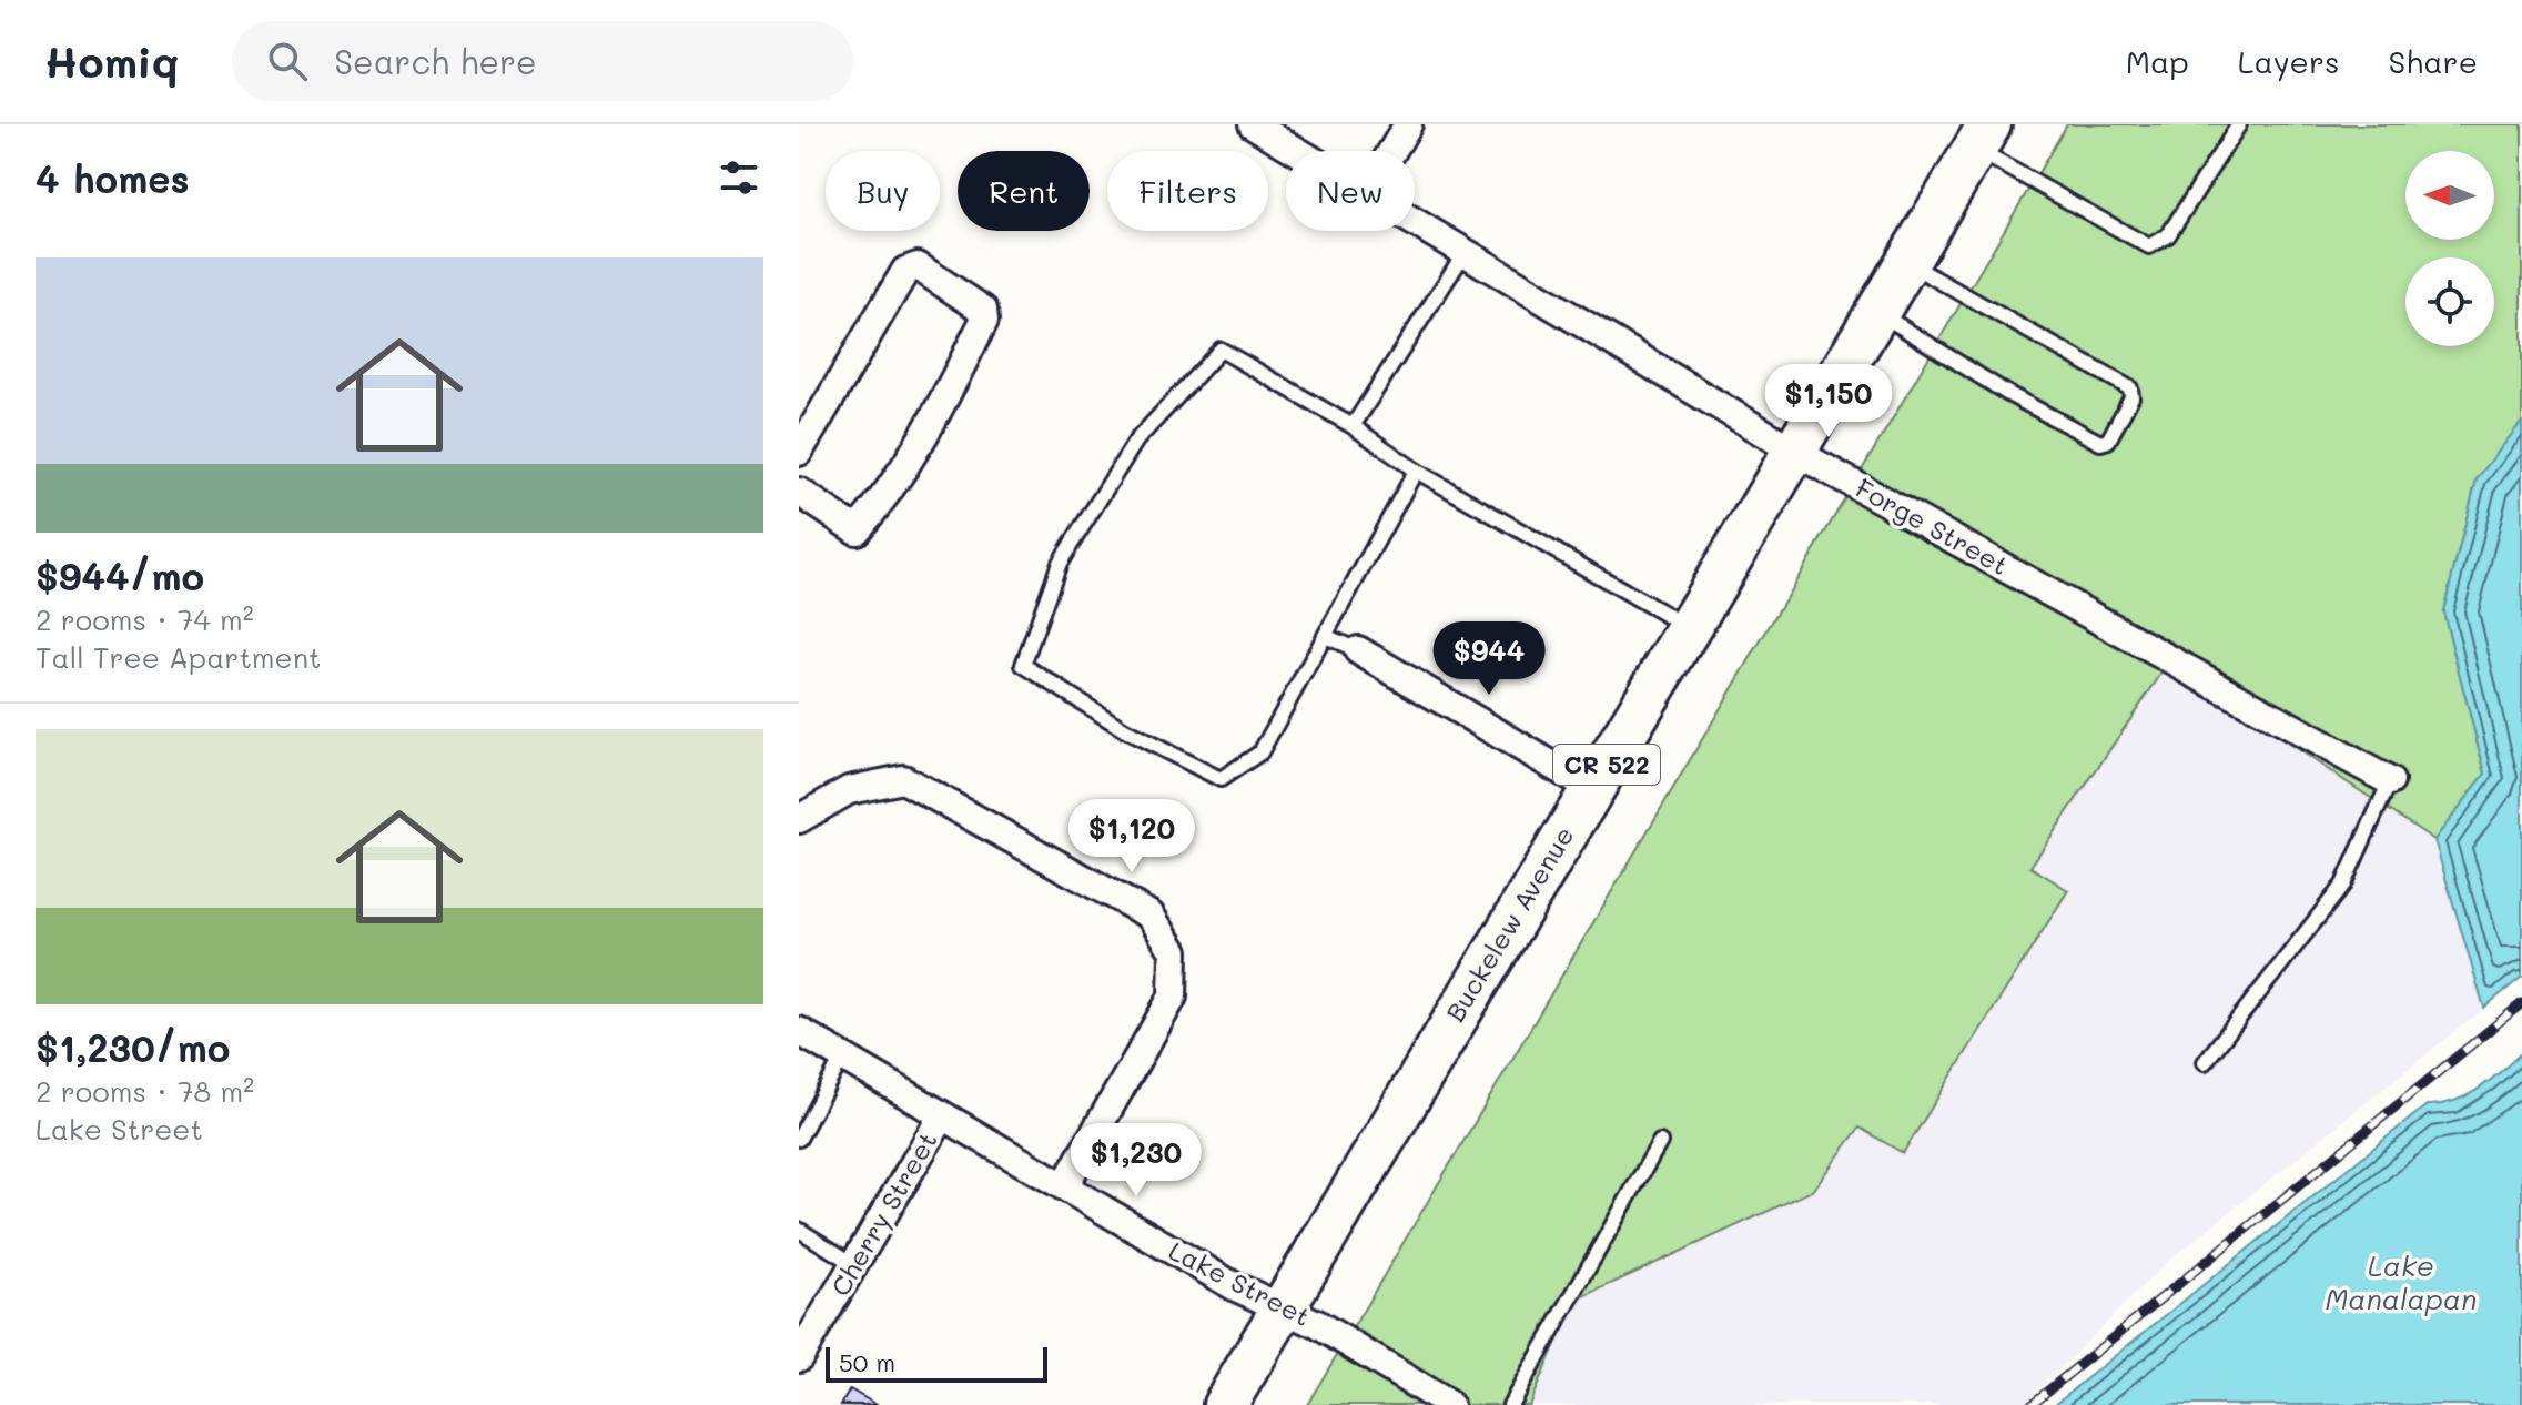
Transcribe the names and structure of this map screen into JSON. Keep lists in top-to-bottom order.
{
  "streets": {
    "main road": ["CR 522", "Buckelew Avenue"],
    "street": ["Forge Street", "Cherry Street", "Lake Street"]
  },
  "crossings": [
    ["Forge Street", "Buckelew Avenue"],
    ["Buckelew Avenue", "Lake Street"],
    ["Cherry Street", "Lake Street"]
  ],
  "water": ["Lake Manalapan"],
  "scale_bar": "50 m",
  "north": "left",
  "page": {
    "header": "Homiq",
    "search": "Search here",
    "nav": ["Map", "Layers", "Share"],
    "heading": "4 homes",
    "chip": [
      "Buy",
      "Rent",
      "Filters",
      "New"
    ],
    "list": [
      {
        "name": "$944/mo",
        "note": "2 rooms · 74 m² · Tall Tree Apartment"
      },
      {
        "name": "$1,230/mo",
        "note": "2 rooms · 78 m² · Lake Street"
      }
    ],
    "price": [
      "$1,150",
      "$944",
      "$1,120",
      "$1,230"
    ],
    "scale": "50 m"
  }
}
